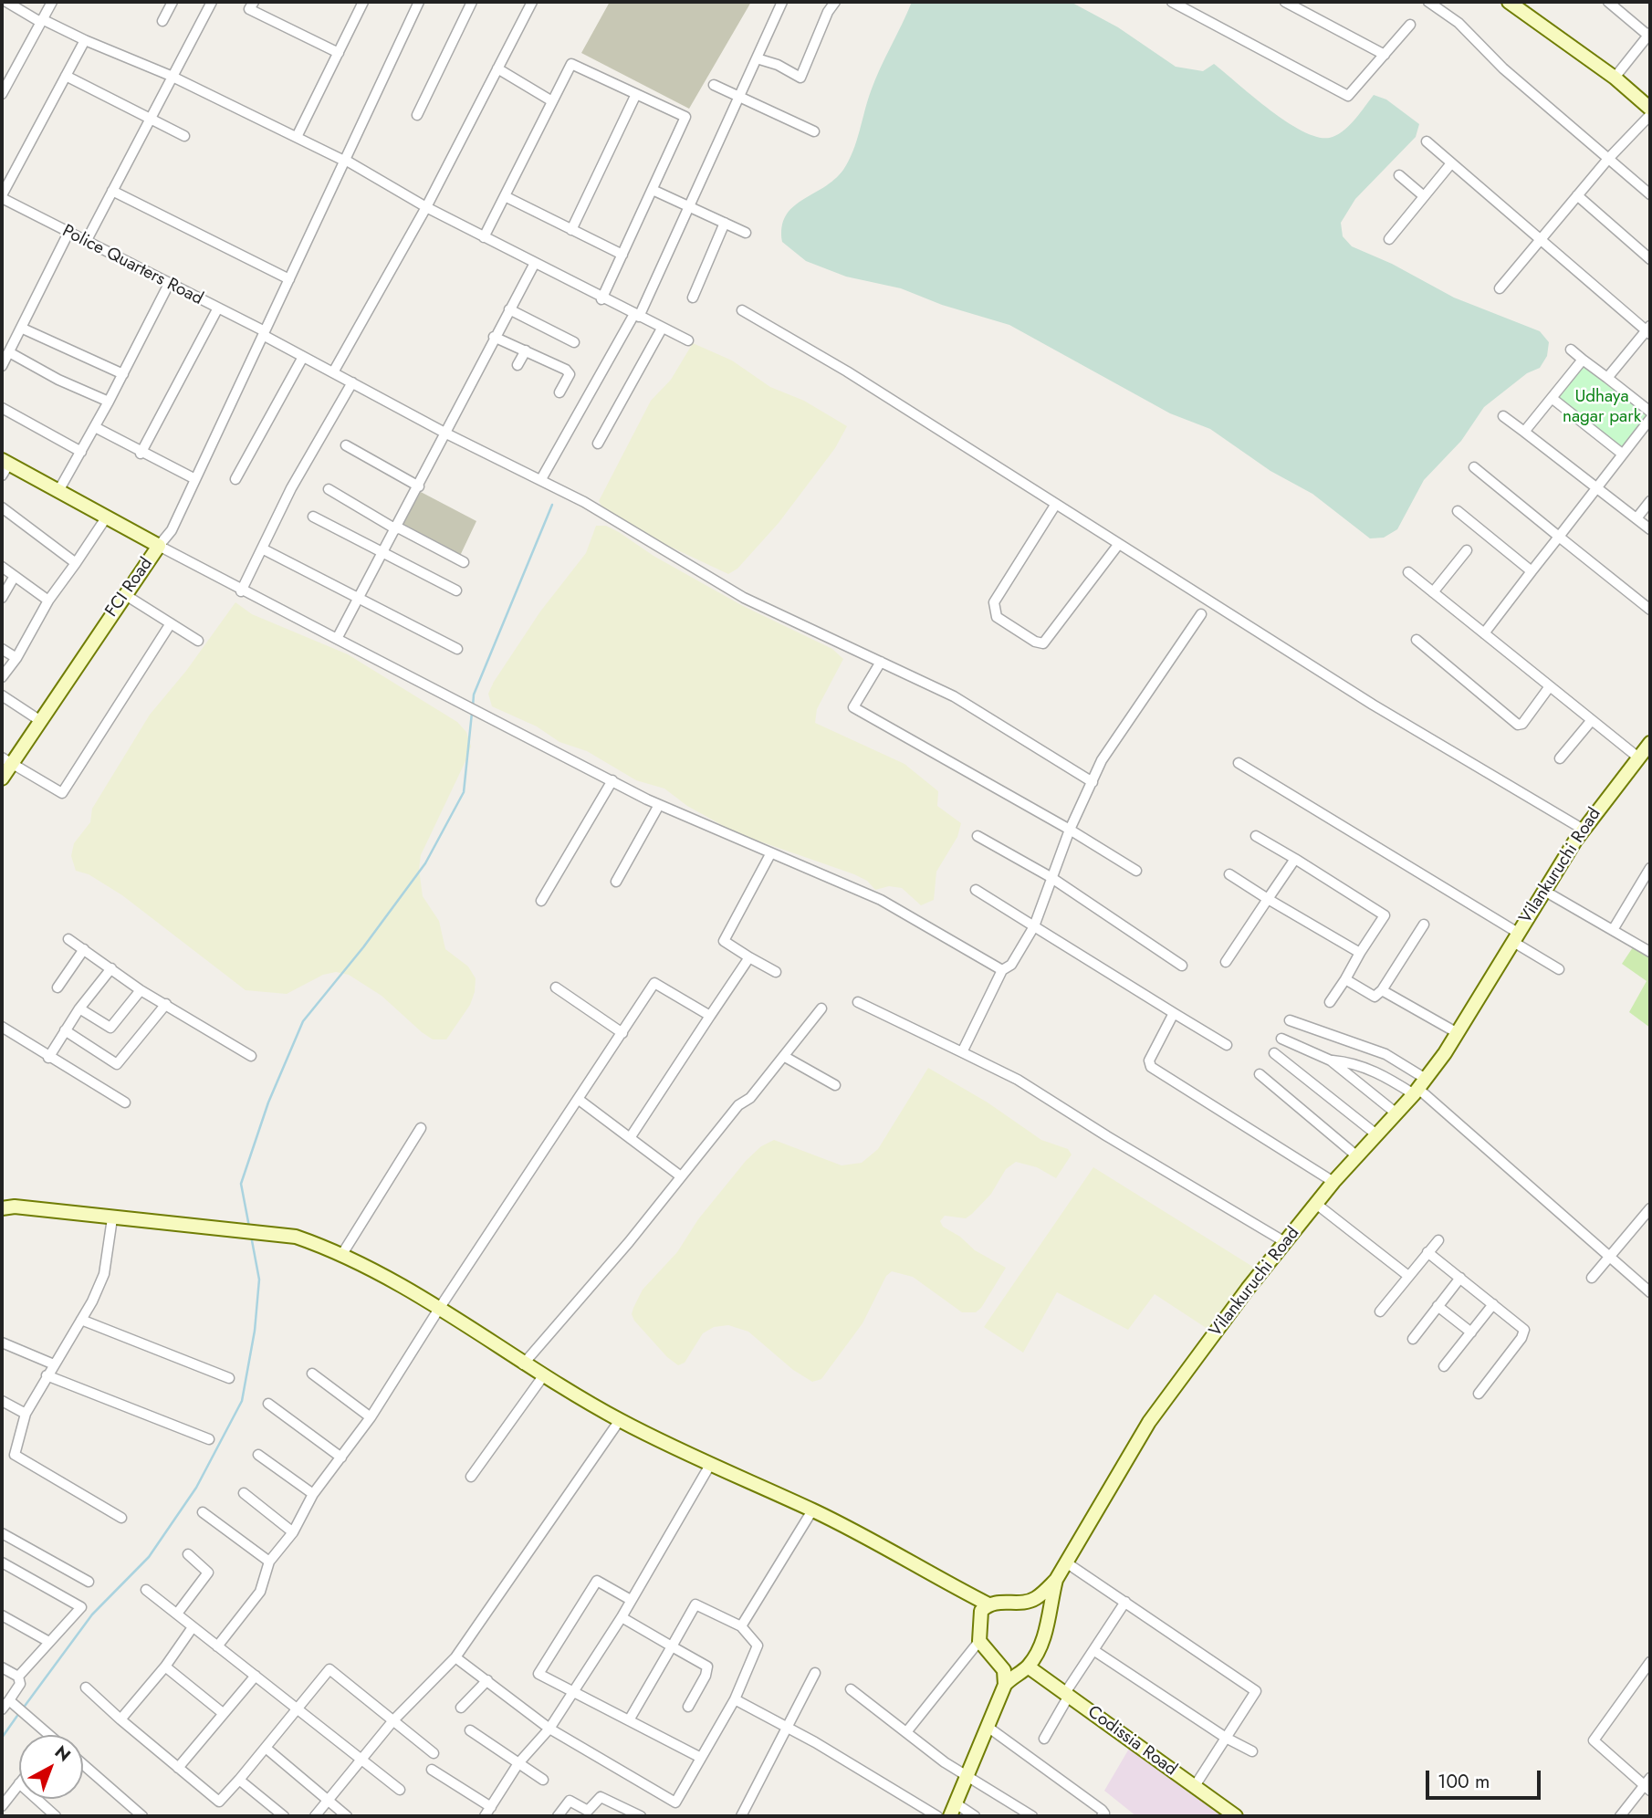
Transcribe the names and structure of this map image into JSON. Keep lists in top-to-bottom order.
{
  "streets": {
    "street": [
      "Police Quarters Road",
      "FCI Road",
      "Vilankuruchi Road",
      "Codissia Road"
    ]
  },
  "parks": ["Udhaya nagar park"],
  "scale_bar": "100 m",
  "north": "top right"
}
